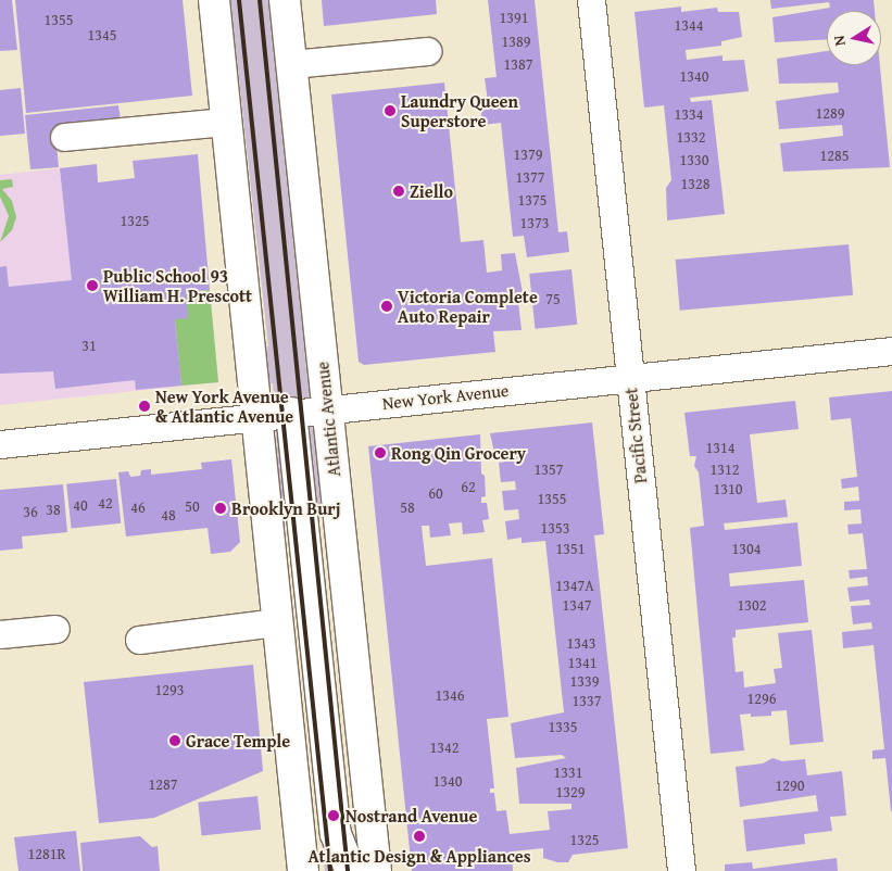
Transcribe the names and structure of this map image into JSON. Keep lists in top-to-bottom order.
{
  "streets": {
    "main road": ["Atlantic Avenue"],
    "street": ["New York Avenue", "Pacific Street"]
  },
  "crossings": [
    ["New York Avenue", "Atlantic Avenue"],
    ["New York Avenue", "Pacific Street"]
  ],
  "places": [
    "Laundry Queen Superstore",
    "Ziello",
    "Public School 93 William H. Prescott",
    "Victoria Complete Auto Repair",
    "New York Avenue & Atlantic Avenue",
    "Rong Qin Grocery",
    "Brooklyn Burj",
    "Grace Temple",
    "Nostrand Avenue",
    "Atlantic Design & Appliances"
  ],
  "house_numbers": [
    "1391",
    "1355",
    "1344",
    "1345",
    "1389",
    "1387",
    "1340",
    "1289",
    "1334",
    "1332",
    "1379",
    "1285",
    "1330",
    "1377",
    "1328",
    "1375",
    "1325",
    "1373",
    "75",
    "31",
    "1314",
    "1357",
    "1312",
    "62",
    "1310",
    "60",
    "1355",
    "42",
    "40",
    "50",
    "46",
    "58",
    "38",
    "36",
    "48",
    "1353",
    "1351",
    "1304",
    "1347A",
    "1347",
    "1302",
    "1343",
    "1341",
    "1339",
    "1293",
    "1346",
    "1296",
    "1337",
    "1335",
    "1342",
    "1331",
    "1340",
    "1287",
    "1290",
    "1329",
    "1325",
    "1281R"
  ],
  "north": "left"
}
